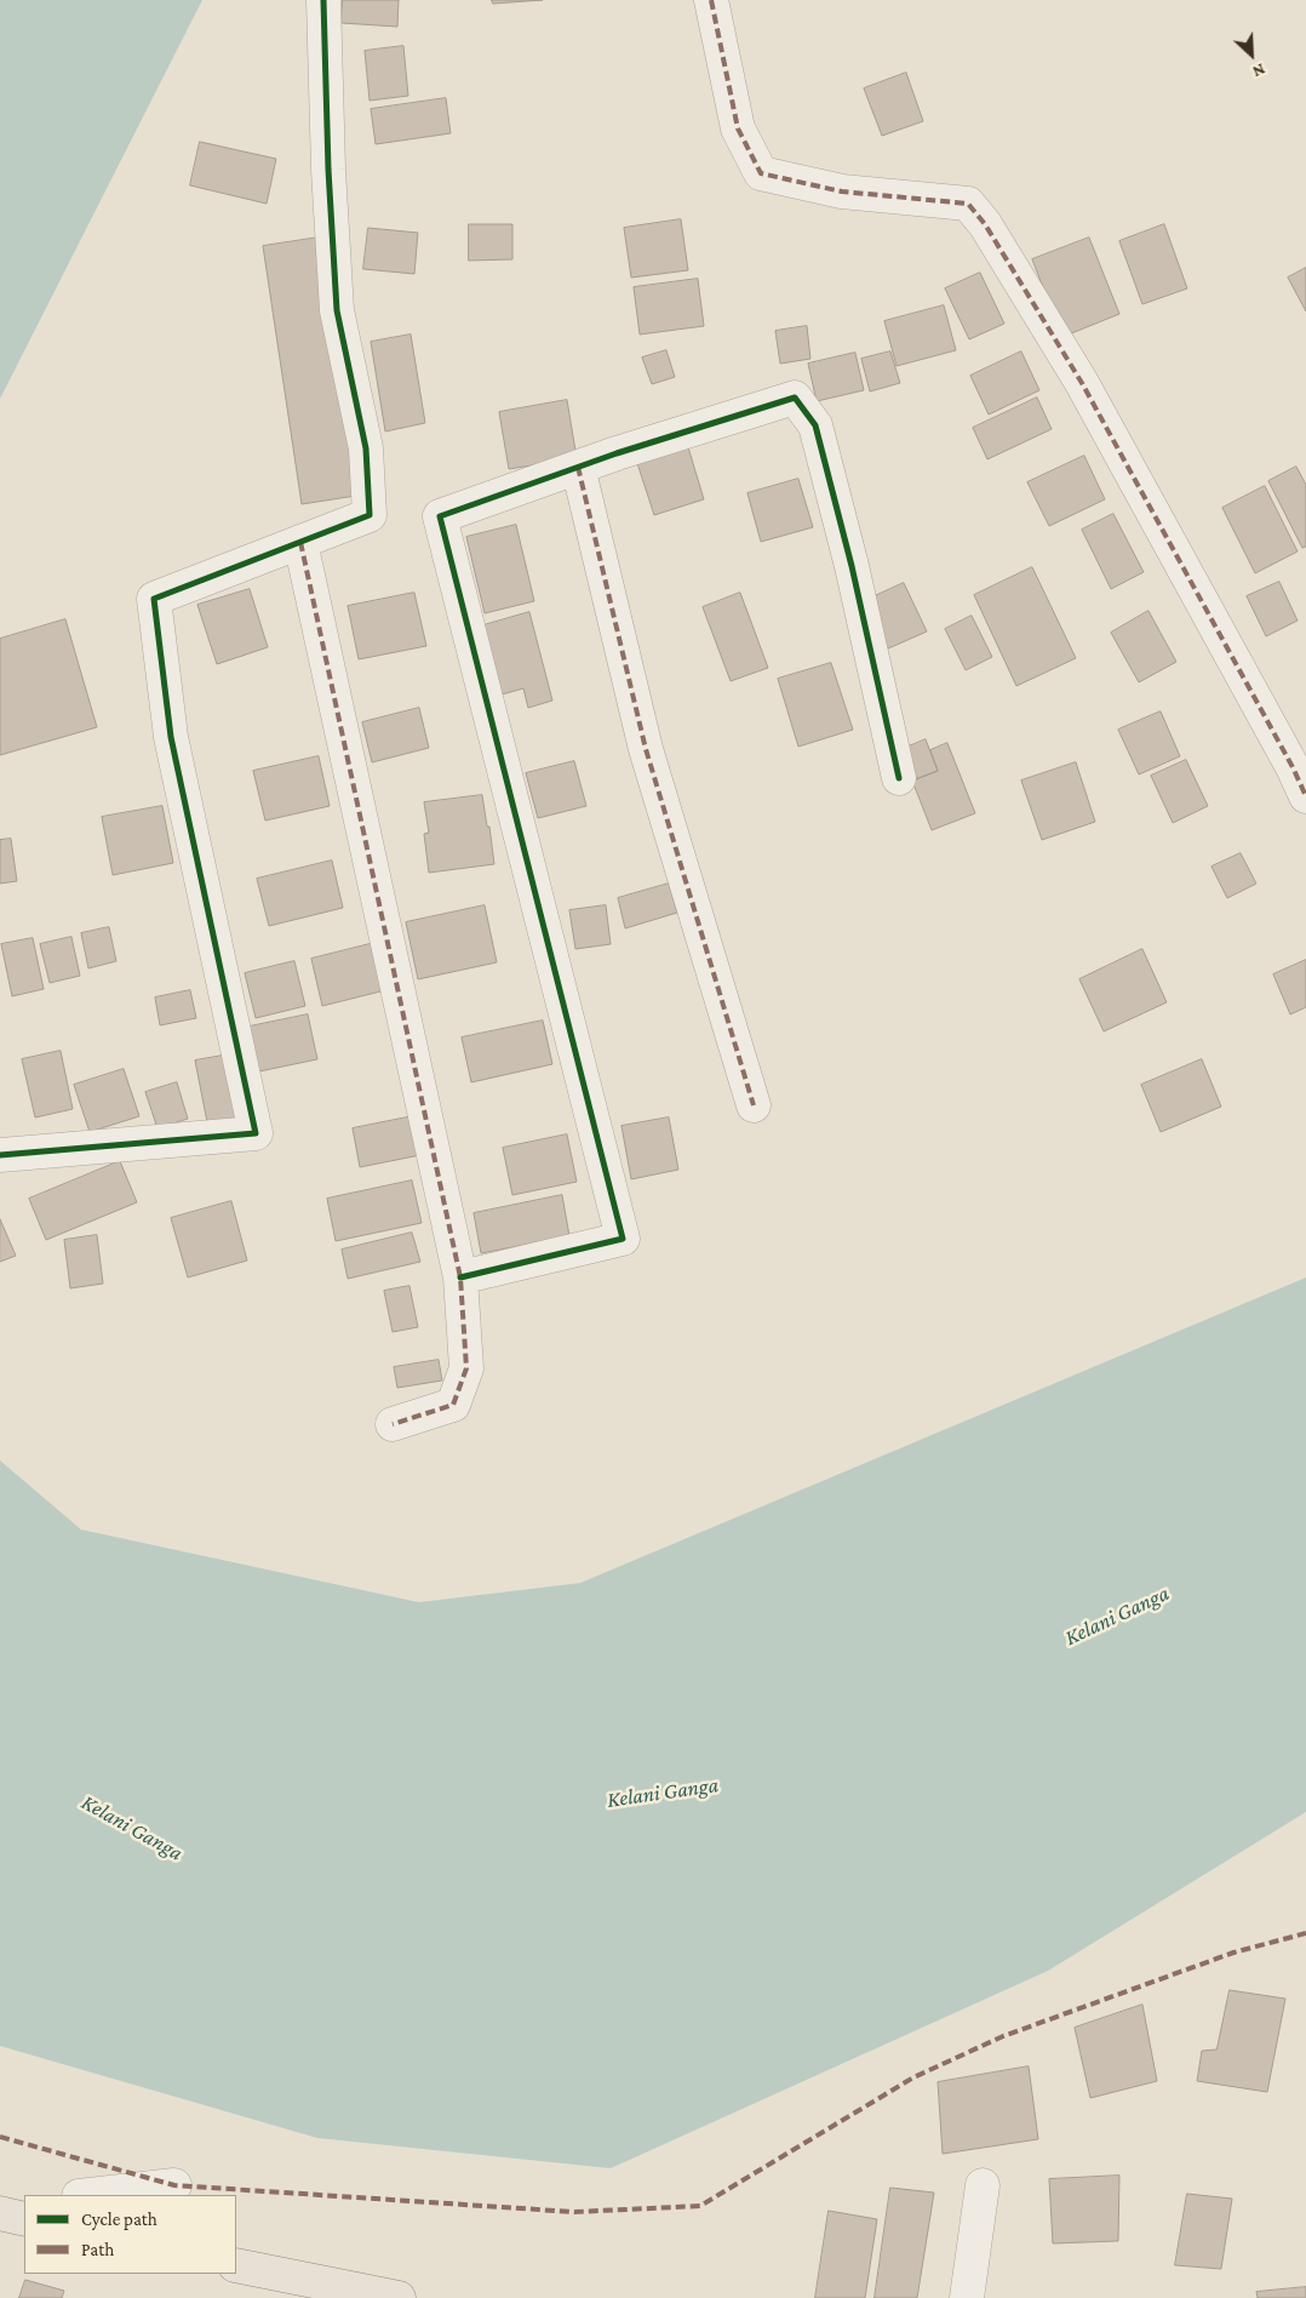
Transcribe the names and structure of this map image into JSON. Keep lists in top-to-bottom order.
{
  "water": ["Kelani Ganga"],
  "legend": ["Cycle path", "Path"],
  "north": "bottom right"
}
